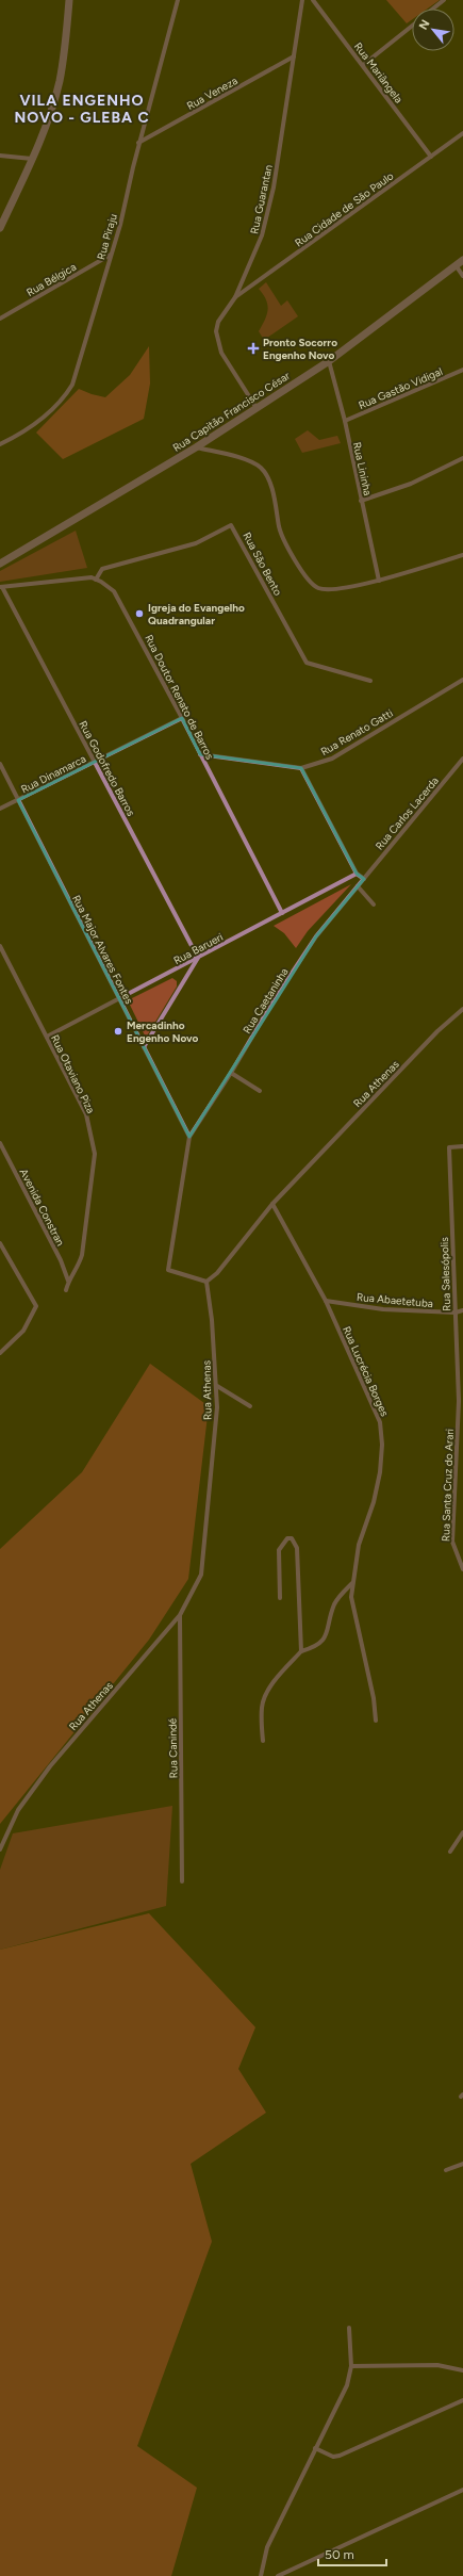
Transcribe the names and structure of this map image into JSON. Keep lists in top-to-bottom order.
{
  "streets": {
    "street": [
      "Rua Mariângela",
      "Rua Veneza",
      "Rua Guarantan",
      "Rua Cidade de São Paulo",
      "Rua Piraju",
      "Rua Bélgica",
      "Rua Gastão Vidigal",
      "Rua Capitão Francisco César",
      "Rua Lininha",
      "Rua São Bento",
      "Rua Doutor Renato de Barros",
      "Rua Renato Gatti",
      "Rua Godofredo Barros",
      "Rua Dinamarca",
      "Rua Carlos Lacerda",
      "Rua Barueri",
      "Rua Major Alvares Fontes",
      "Rua Caetaninha",
      "Rua Otaviano Piza",
      "Rua Athenas",
      "Avenida Constran",
      "Rua Salesópolis",
      "Rua Abaetetuba",
      "Rua Lucrécia Borges",
      "Rua Santa Cruz do Arari",
      "Rua Canindé"
    ]
  },
  "crossings": [
    ["Rua Mariângela", "Rua Cidade de São Paulo"],
    ["Rua Veneza", "Rua Guarantan"],
    ["Rua Veneza", "Rua Piraju"],
    ["Rua Guarantan", "Rua Cidade de São Paulo"],
    ["Rua Guarantan", "Rua Capitão Francisco César"],
    ["Rua Piraju", "Rua Bélgica"],
    ["Rua Gastão Vidigal", "Rua Lininha"],
    ["Rua Capitão Francisco César", "Rua Lininha"],
    ["Rua São Bento", "Rua Doutor Renato de Barros"],
    ["Rua Doutor Renato de Barros", "Rua Renato Gatti"],
    ["Rua Doutor Renato de Barros", "Rua Dinamarca"],
    ["Rua Doutor Renato de Barros", "Rua Barueri"],
    ["Rua Godofredo Barros", "Rua Dinamarca"],
    ["Rua Godofredo Barros", "Rua Barueri"],
    ["Rua Dinamarca", "Rua Major Alvares Fontes"],
    ["Rua Carlos Lacerda", "Rua Caetaninha"],
    ["Rua Barueri", "Rua Major Alvares Fontes"],
    ["Rua Barueri", "Rua Otaviano Piza"],
    ["Rua Major Alvares Fontes", "Rua Caetaninha"],
    ["Rua Otaviano Piza", "Avenida Constran"],
    ["Rua Athenas", "Rua Lucrécia Borges"],
    ["Rua Athenas", "Rua Canindé"],
    ["Rua Salesópolis", "Rua Abaetetuba"],
    ["Rua Salesópolis", "Rua Santa Cruz do Arari"],
    ["Rua Abaetetuba", "Rua Lucrécia Borges"]
  ],
  "districts": ["VILA ENGENHO NOVO - GLEBA C"],
  "places": {
    "health": ["Pronto Socorro Engenho Novo"],
    "other": ["Igreja do Evangelho Quadrangular", "Mercadinho Engenho Novo"]
  },
  "scale_bar": "50 m",
  "north": "top left"
}
